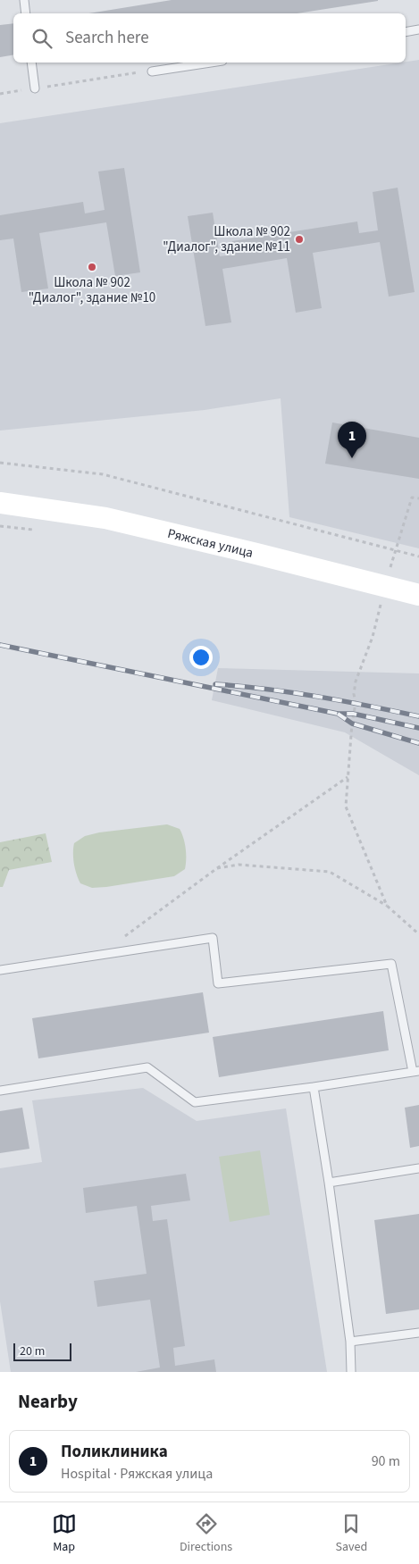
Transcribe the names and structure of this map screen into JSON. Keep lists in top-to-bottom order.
{
  "streets": {
    "street": ["Ряжская улица"]
  },
  "places": ["Школа № 902 \"Диалог\", здание №11", "Школа № 902 \"Диалог\", здание №10"],
  "scale_bar": "20 m",
  "page": {
    "search": "Search here",
    "pins": "1",
    "scale": "20 m",
    "heading": "Nearby",
    "list": [
      {
        "mark": "1",
        "name": "Поликлиника",
        "note": "Hospital · Ряжская улица",
        "value": "90 m"
      }
    ],
    "nav": ["Map", "Directions", "Saved"]
  }
}
